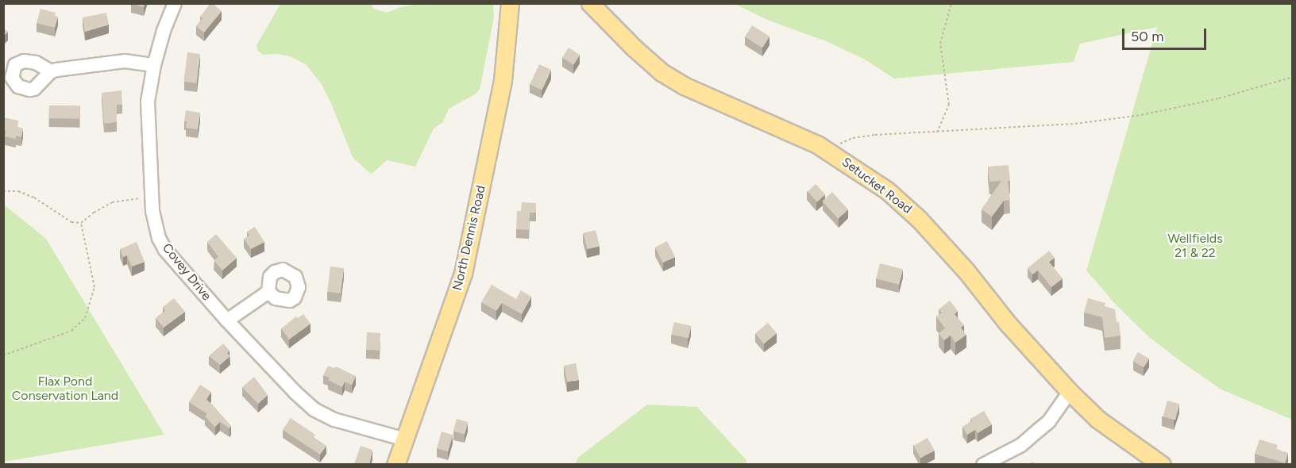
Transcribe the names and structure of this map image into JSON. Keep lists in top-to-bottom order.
{
  "streets": {
    "main road": ["Setucket Road", "North Dennis Road"],
    "street": ["Covey Drive"]
  },
  "crossings": [
    ["North Dennis Road", "Covey Drive"]
  ],
  "parks": ["Wellfields 21 & 22", "Flax Pond Conservation Land"],
  "scale_bar": "50 m"
}
